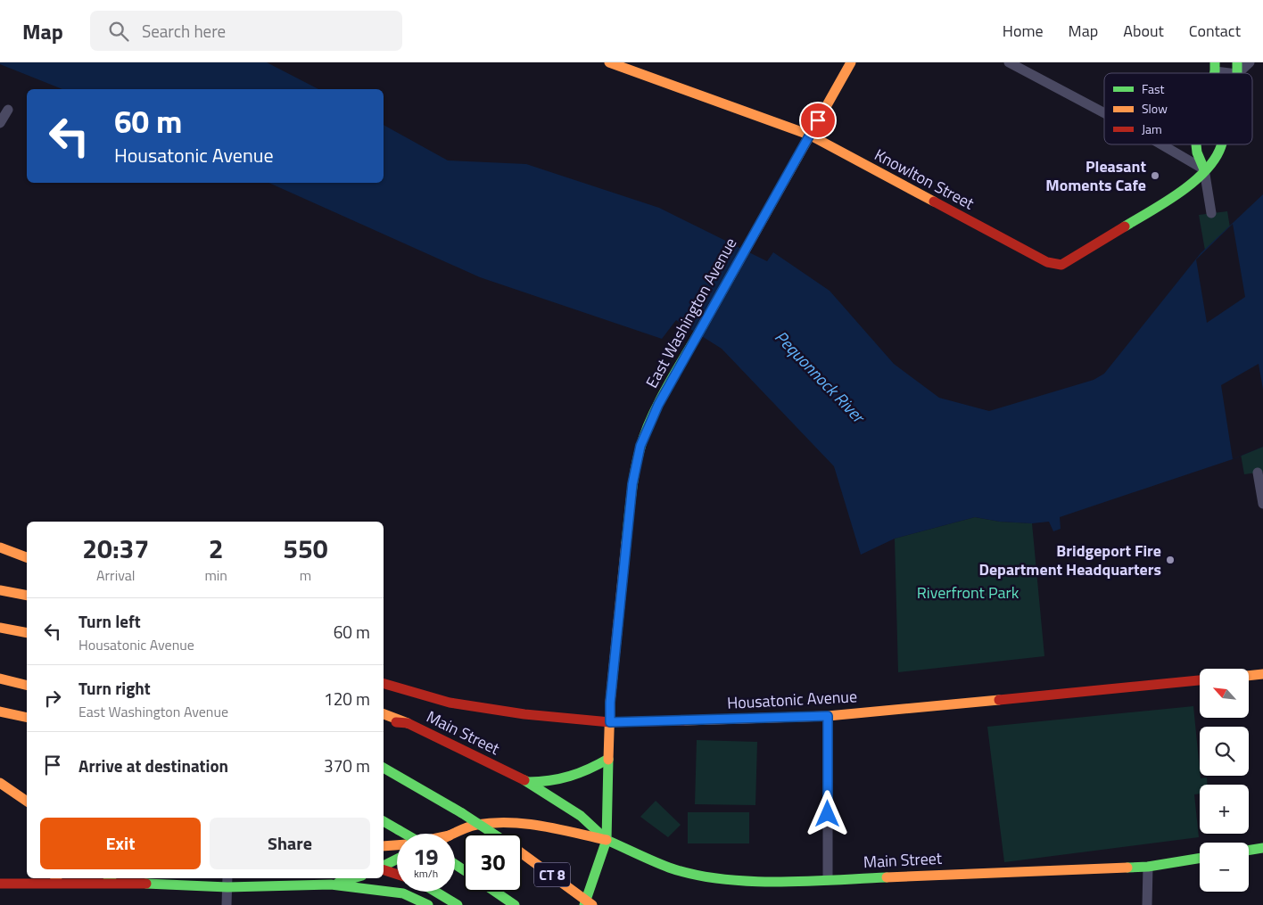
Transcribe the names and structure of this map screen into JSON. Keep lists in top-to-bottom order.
{
  "streets": {
    "main road": [
      "Knowlton Street",
      "East Washington Avenue",
      "Housatonic Avenue",
      "Main Street",
      "CT 8"
    ]
  },
  "crossings": [
    ["Knowlton Street", "East Washington Avenue"],
    ["East Washington Avenue", "Housatonic Avenue"],
    ["East Washington Avenue", "Main Street"]
  ],
  "water": ["Pequonnock River"],
  "parks": ["Riverfront Park"],
  "places": ["Pleasant Moments Cafe", "Bridgeport Fire Department Headquarters"],
  "legend": ["Fast", "Slow", "Jam"],
  "north": "top left",
  "page": {
    "header": "Map",
    "search": "Search here",
    "nav": [
      "Home",
      "Map",
      "About",
      "Contact"
    ],
    "turn": ["60 m", "Housatonic Avenue"],
    "eta": [
      "20:37",
      "Arrival",
      "2",
      "min",
      "550",
      "m"
    ],
    "list": [
      {
        "name": "Turn left",
        "note": "Housatonic Avenue",
        "value": "60 m"
      },
      {
        "name": "Turn right",
        "note": "East Washington Avenue",
        "value": "120 m"
      },
      {
        "name": "Arrive at destination",
        "value": "370 m"
      }
    ],
    "map_buttons": ["+", "−"],
    "buttons": ["Exit", "Share"],
    "speed": "19 km/h",
    "limit": "30"
  }
}
